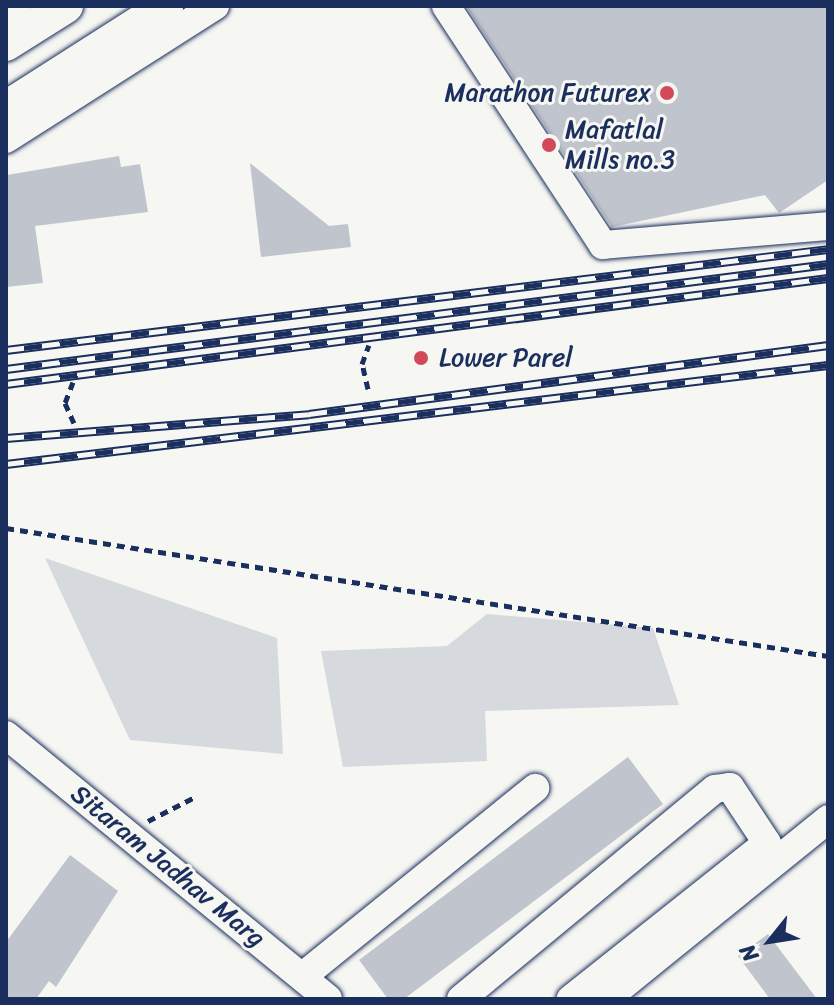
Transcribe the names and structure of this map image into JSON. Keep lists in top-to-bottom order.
{
  "streets": {
    "street": ["Sitaram Jadhav Marg"]
  },
  "places": ["Marathon Futurex", "Mafatlal Mills no.3", "Lower Parel"],
  "north": "bottom left"
}
